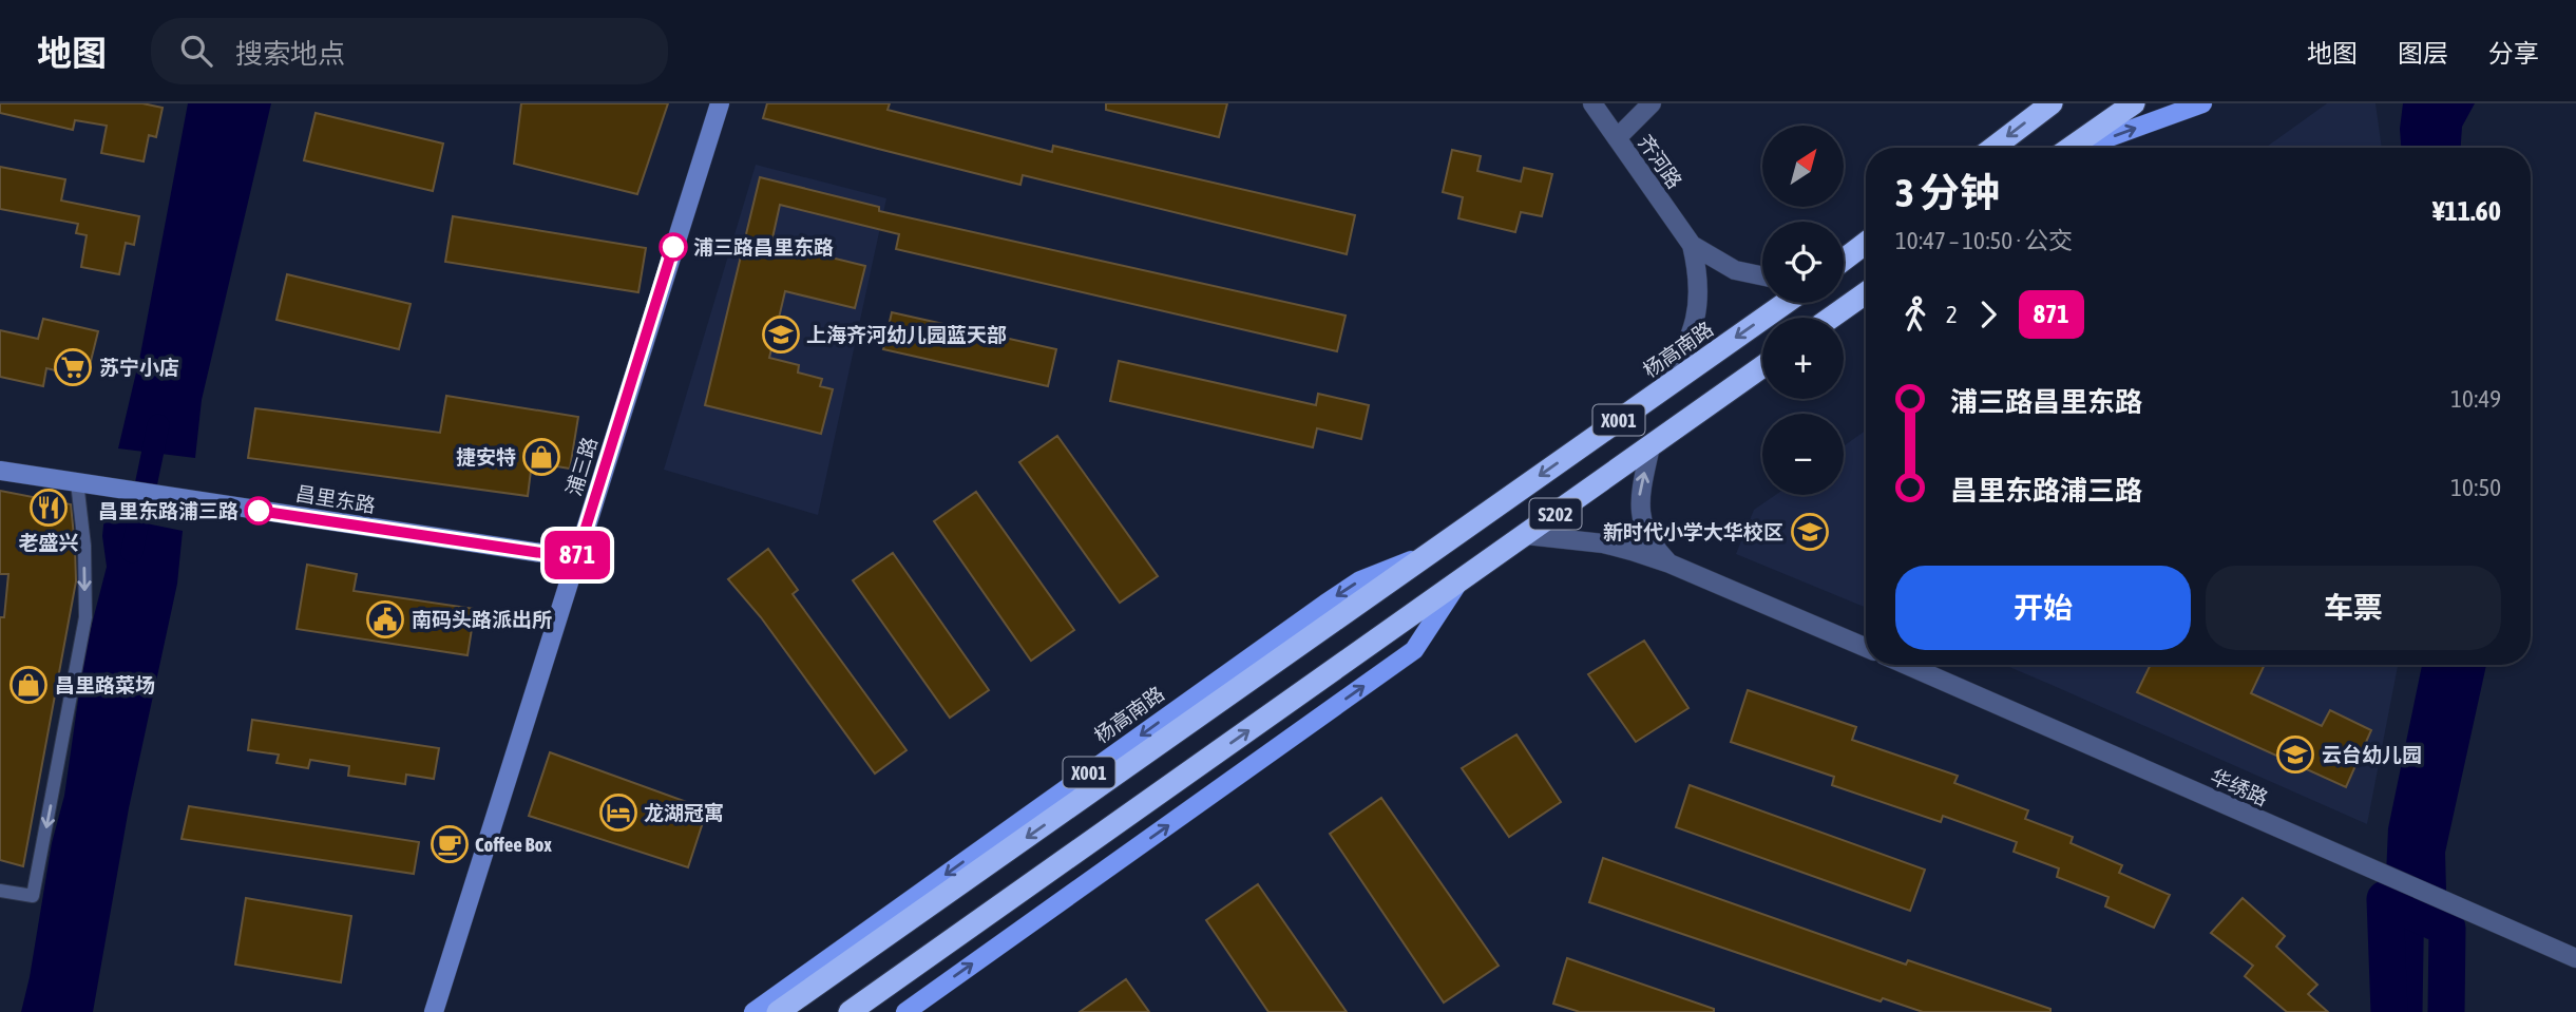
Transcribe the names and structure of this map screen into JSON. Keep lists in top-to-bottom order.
{
  "streets": {
    "highway": ["杨高南路", "X001", "S202"],
    "street": [
      "齐河路",
      "浦三路",
      "昌里东路",
      "华绣路"
    ]
  },
  "crossings": [
    ["齐河路", "杨高南路"],
    ["X001", "S202"],
    ["浦三路", "昌里东路"]
  ],
  "places": {
    "other": ["浦三路昌里东路", "昌里东路浦三路"],
    "school or university": ["上海齐河幼儿园蓝天部", "新时代小学大华校区", "云台幼儿园"],
    "supermarket": ["苏宁小店"],
    "shop": ["捷安特", "昌里路菜场"],
    "restaurant": ["老盛兴"],
    "public building": ["南码头路派出所"],
    "hotel": ["龙湖冠寓"],
    "cafe": ["Coffee Box"]
  },
  "lines": ["bus line 871"],
  "north": "top right",
  "page": {
    "header": "地图",
    "search": "搜索地点",
    "nav": ["地图", "图层", "分享"],
    "on_map": "871",
    "map_buttons": ["+", "−"],
    "heading": ["3 分钟", "10:47 – 10:50 · 公交", "¥11.60"],
    "legs": ["2", "871"],
    "list": [
      {
        "name": "浦三路昌里东路",
        "value": "10:49"
      },
      {
        "name": "昌里东路浦三路",
        "value": "10:50"
      }
    ],
    "buttons": ["开始", "车票"]
  }
}
